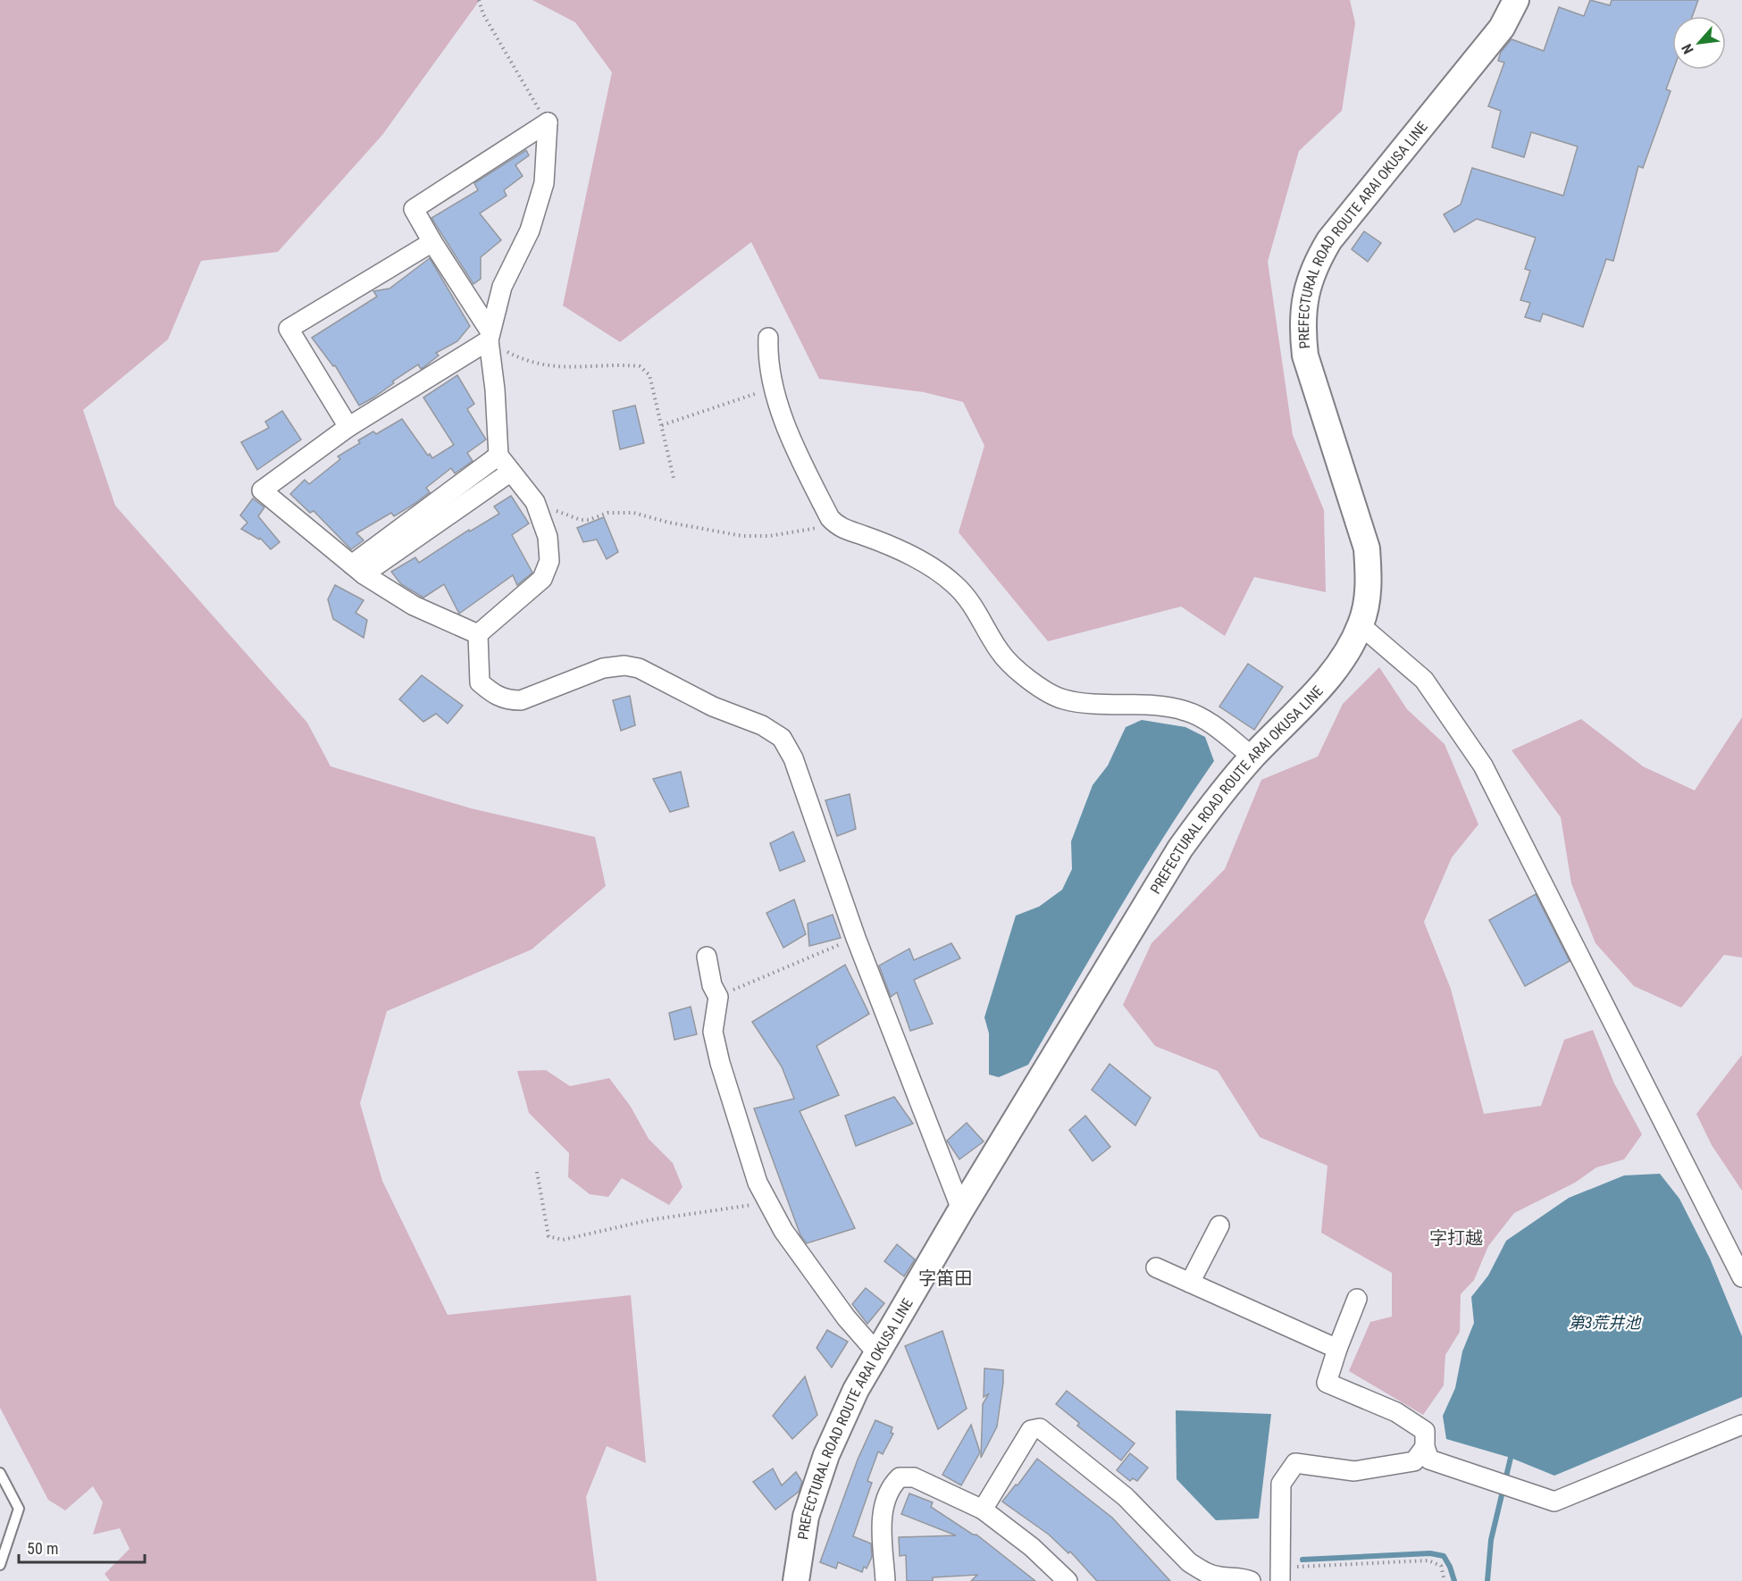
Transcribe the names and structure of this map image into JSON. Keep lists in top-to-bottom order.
{
  "streets": {
    "main road": ["PREFECTURAL ROAD ROUTE ARAI OKUSA LINE"]
  },
  "districts": ["字打越", "字笛田"],
  "water": ["第3荒井池"],
  "scale_bar": "50 m",
  "north": "bottom left"
}
